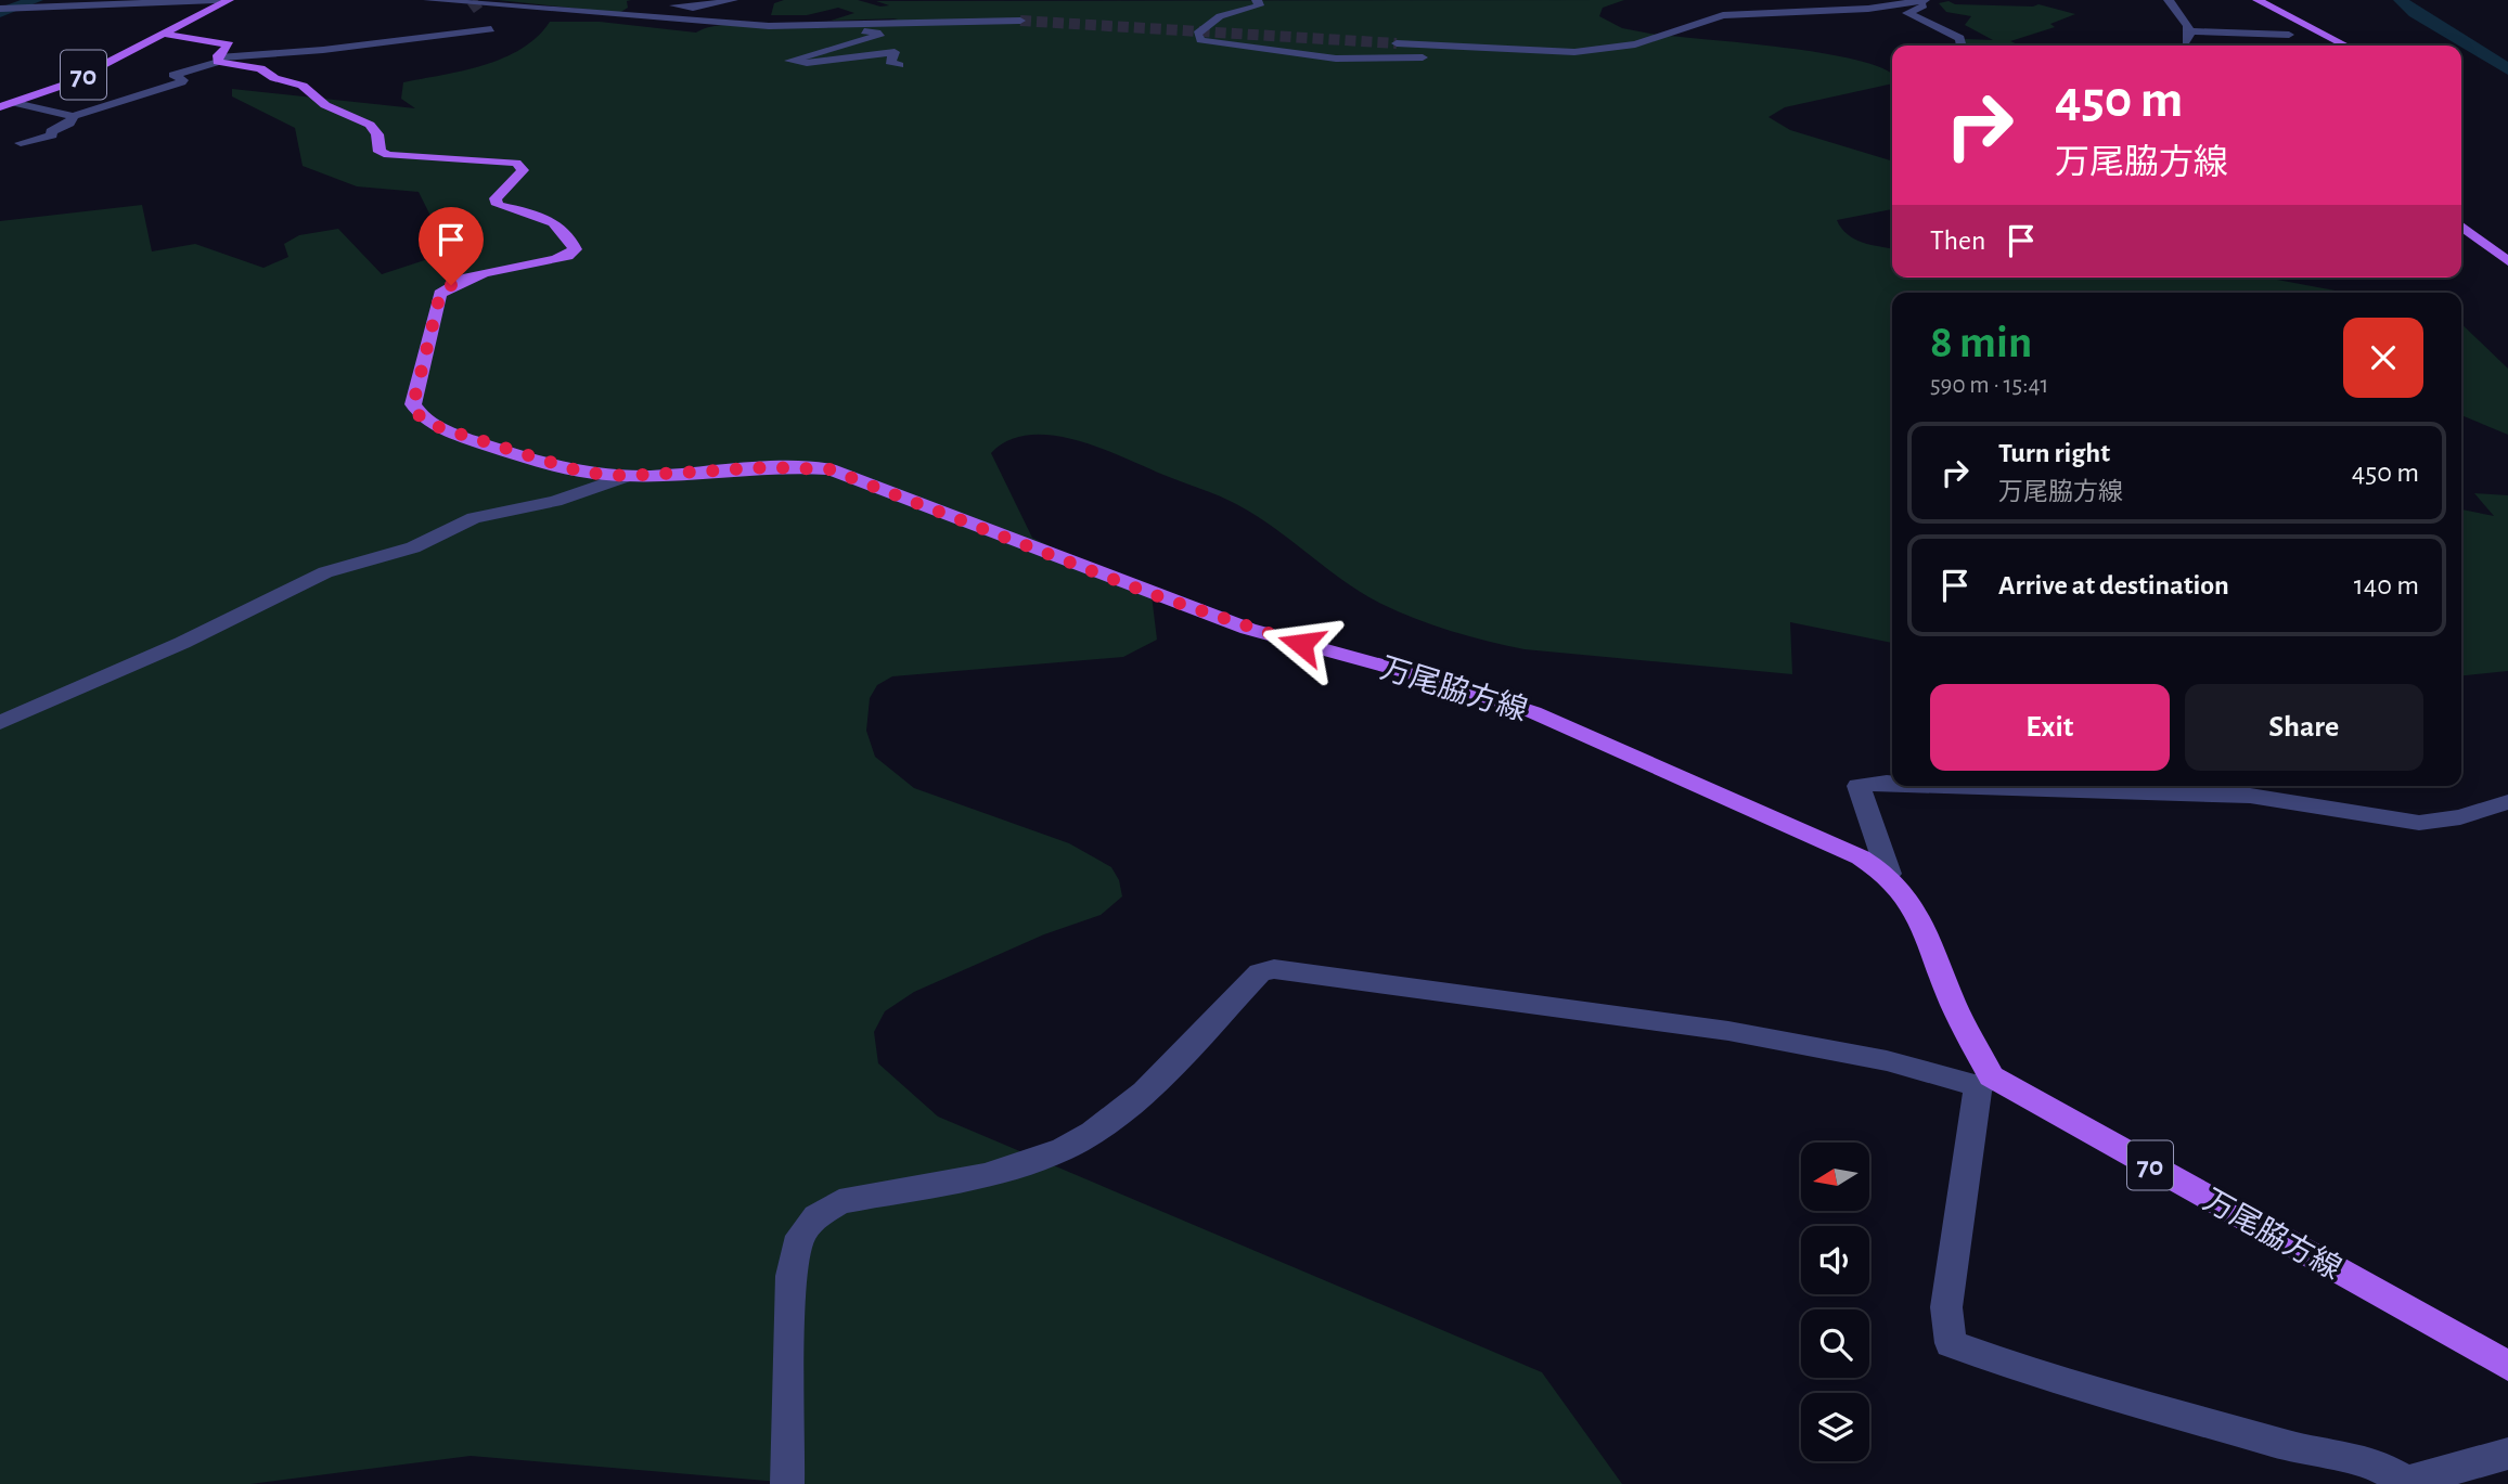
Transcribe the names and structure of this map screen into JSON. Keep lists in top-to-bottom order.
{
  "streets": {
    "main road": ["70", "万尾脇方線"]
  },
  "north": "left",
  "page": {
    "turn": ["450 m", "万尾脇方線"],
    "then": "Then",
    "heading": ["8 min", "590 m · 15:41"],
    "list": [
      {
        "name": "Turn right",
        "note": "万尾脇方線",
        "value": "450 m"
      },
      {
        "name": "Arrive at destination",
        "value": "140 m"
      }
    ],
    "buttons": ["Exit", "Share"]
  }
}
